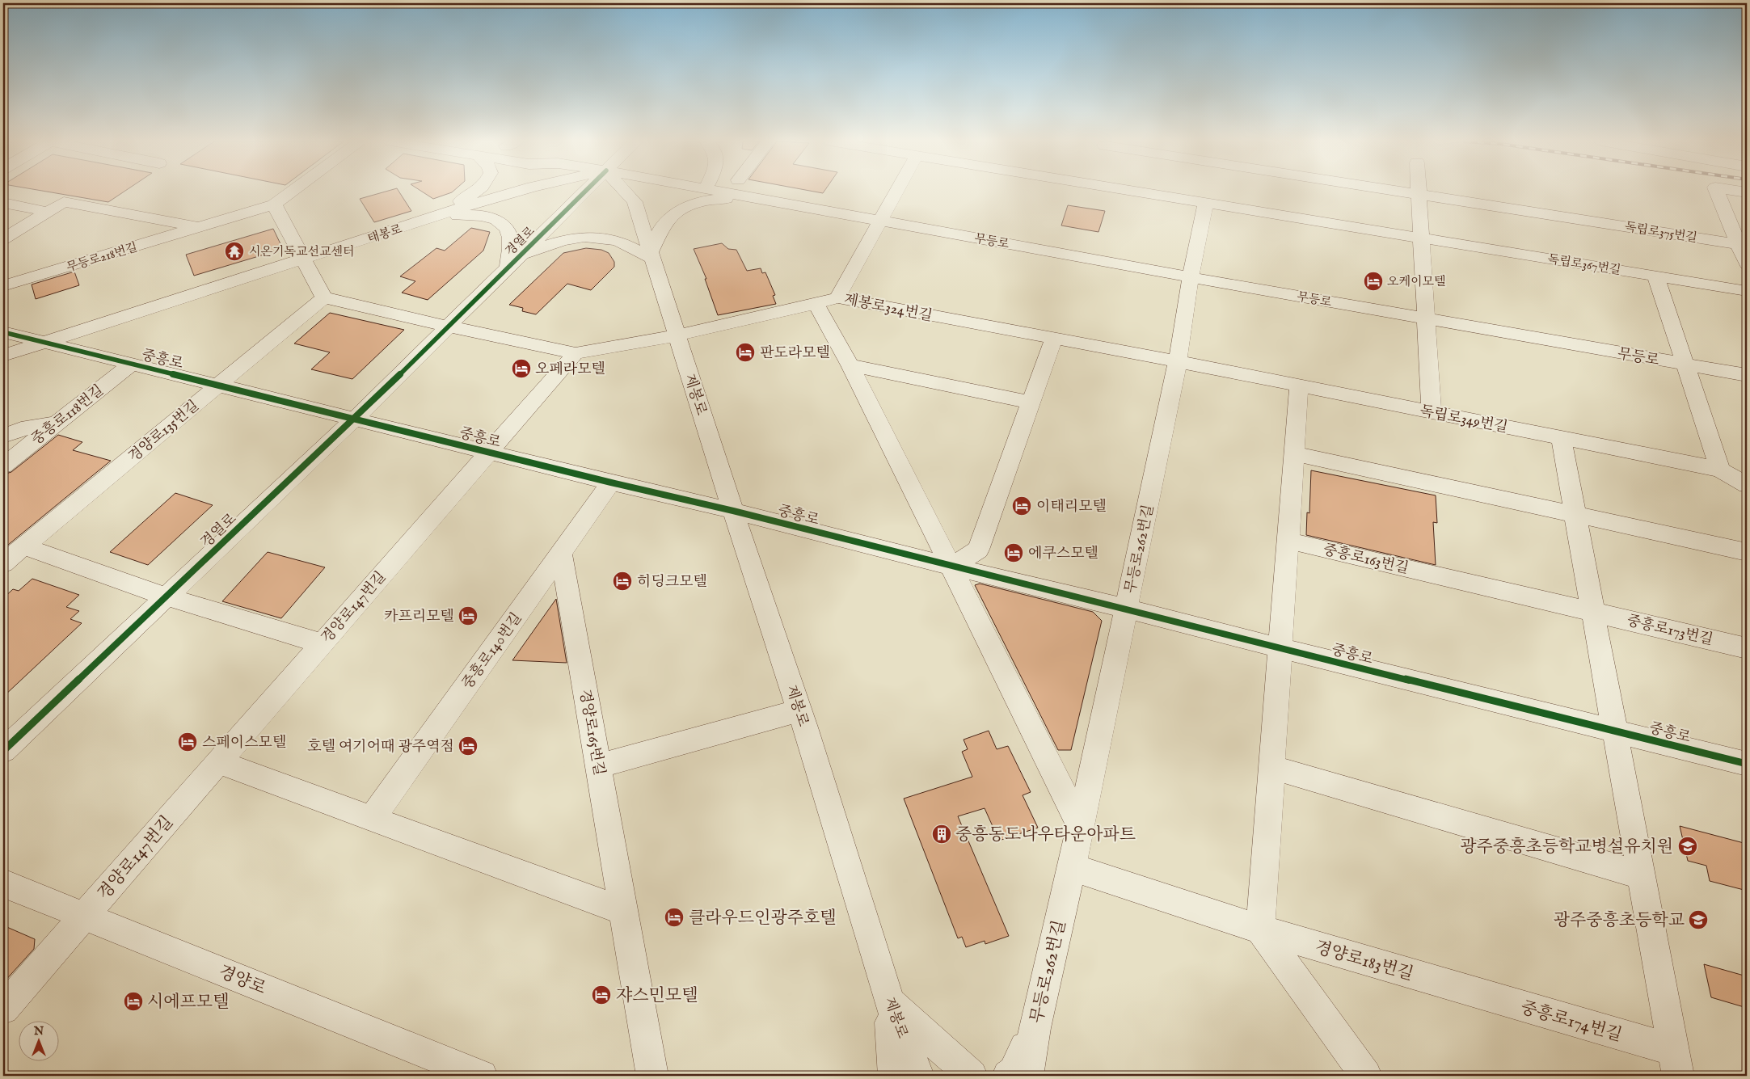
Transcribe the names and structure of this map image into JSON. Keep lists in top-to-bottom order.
{
  "streets": {
    "street": [
      "독립로375번길",
      "태봉로",
      "경열로",
      "무등로",
      "무등로218번길",
      "독립로367번길",
      "제봉로324번길",
      "중흥로",
      "제봉로",
      "중흥로118번길",
      "독립로349번길",
      "경양로135번길",
      "무등로262번길",
      "중흥로163번길",
      "경양로147번길",
      "중흥로173번길",
      "중흥로140번길",
      "경양로165번길",
      "경양로183번길",
      "경양로",
      "중흥로174번길"
    ]
  },
  "crossings": [
    ["태봉로", "중흥로"],
    ["경열로", "중흥로"],
    ["무등로", "독립로367번길"],
    ["무등로", "독립로349번길"],
    ["무등로", "무등로262번길"],
    ["독립로367번길", "무등로262번길"],
    ["제봉로324번길", "제봉로"],
    ["제봉로324번길", "독립로349번길"],
    ["제봉로324번길", "무등로262번길"],
    ["중흥로", "제봉로"],
    ["중흥로", "중흥로118번길"],
    ["중흥로", "경양로135번길"],
    ["중흥로", "무등로262번길"],
    ["중흥로", "경양로147번길"],
    ["중흥로", "중흥로140번길"],
    ["중흥로", "중흥로174번길"],
    ["독립로349번길", "무등로262번길"],
    ["중흥로163번길", "중흥로173번길"],
    ["경양로147번길", "경양로"],
    ["중흥로140번길", "경양로165번길"],
    ["경양로183번길", "중흥로174번길"]
  ],
  "places": {
    "temple": ["시온기독교선교센터"],
    "hotel": [
      "오케이모텔",
      "판도라모텔",
      "오페라모텔",
      "이태리모텔",
      "에쿠스모텔",
      "히딩크모텔",
      "카프리모텔",
      "스페이스모텔",
      "호텔 여기어때 광주역점",
      "클라우드인광주호텔",
      "쟈스민모텔",
      "시에프모텔"
    ],
    "building": ["중흥동도나우타운아파트"],
    "school or university": ["광주중흥초등학교병설유치원", "광주중흥초등학교"]
  },
  "north": "top"
}
